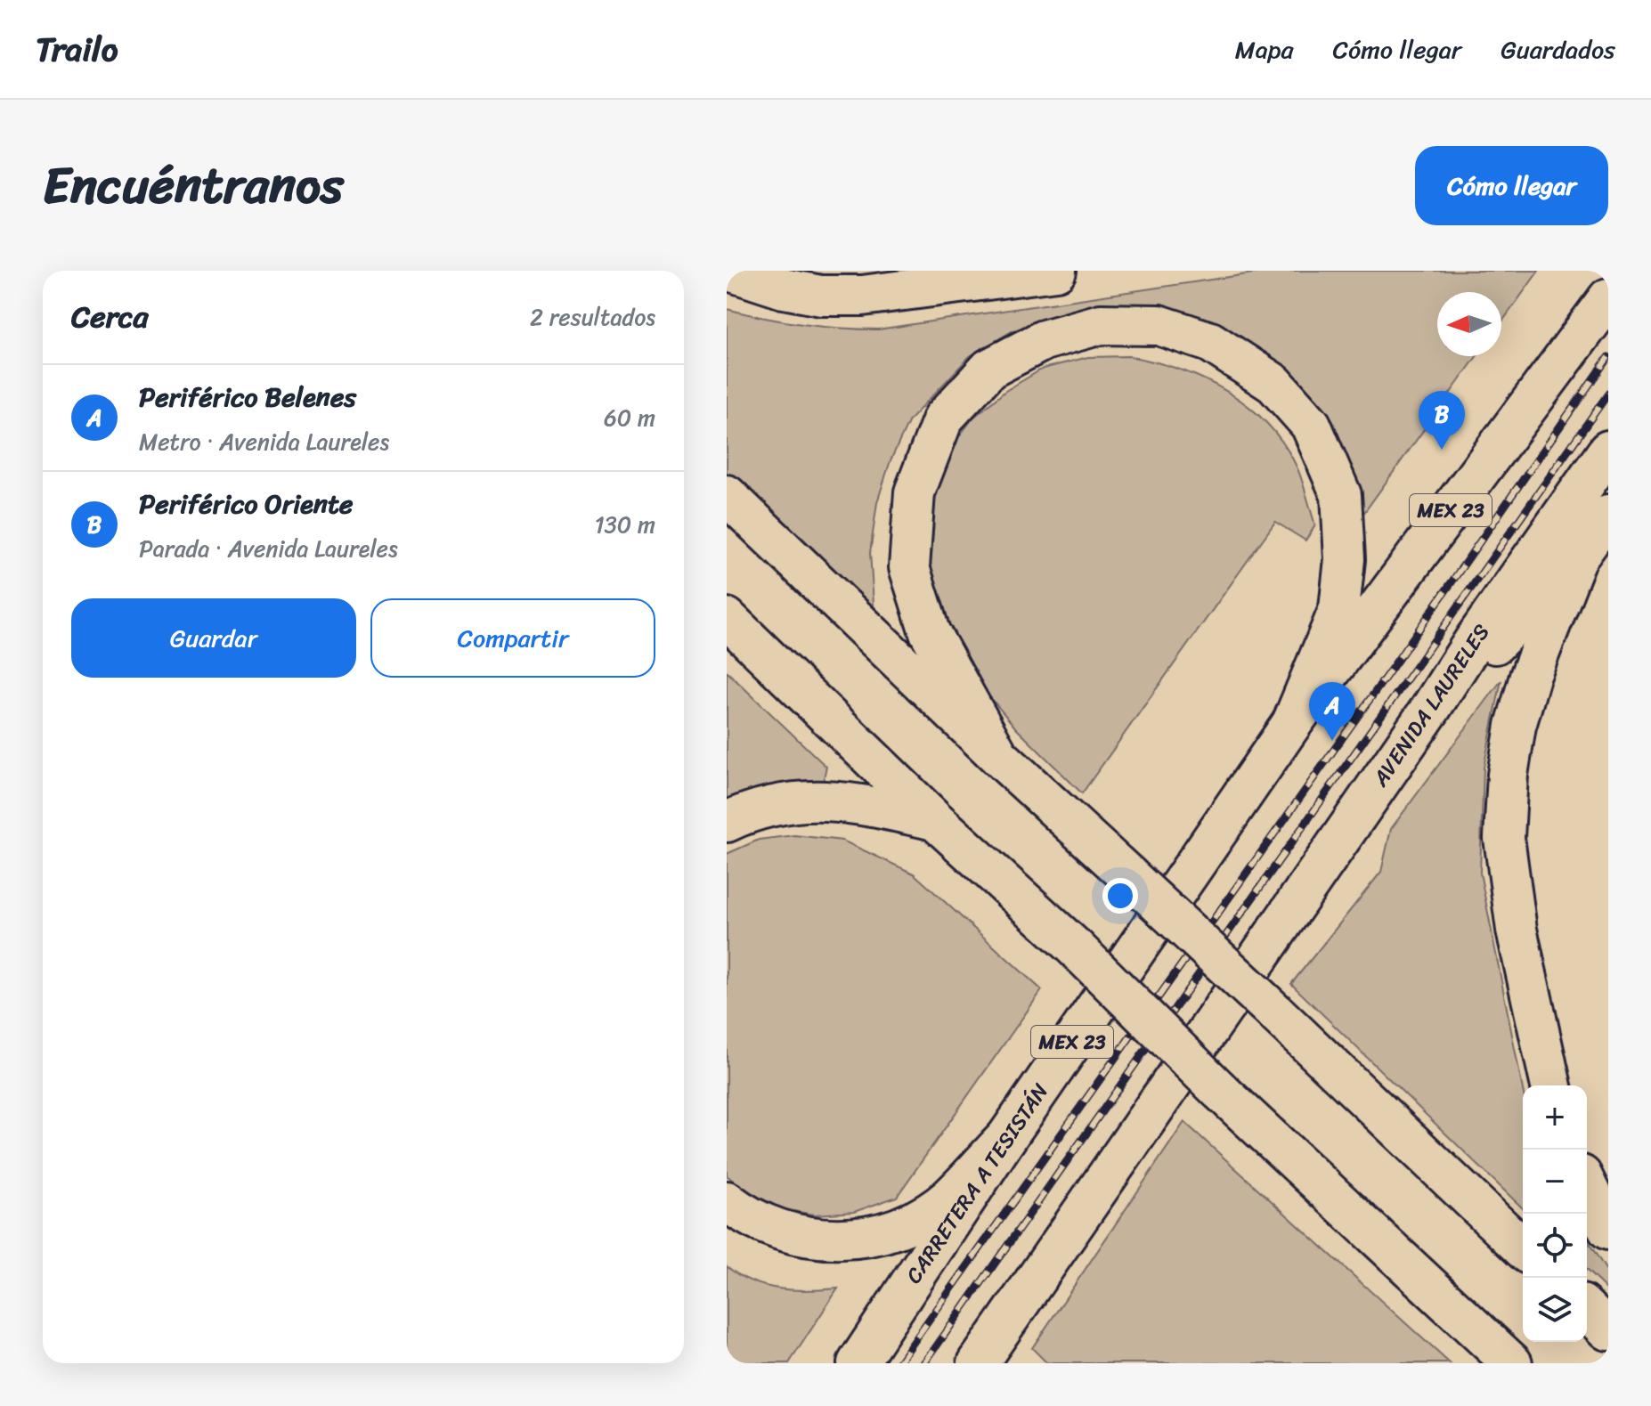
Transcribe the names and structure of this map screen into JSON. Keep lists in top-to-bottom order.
{
  "streets": {
    "main road": ["MEX 23", "AVENIDA LAURELES", "CARRETERA A TESISTÁN"]
  },
  "crossings": [
    ["MEX 23", "CARRETERA A TESISTÁN"]
  ],
  "north": "left",
  "page": {
    "header": "Trailo",
    "nav": ["Mapa", "Cómo llegar", "Guardados"],
    "title": "Encuéntranos",
    "buttons": [
      "Cómo llegar",
      ["Guardar", "Compartir"]
    ],
    "heading": ["Cerca", "2 resultados"],
    "list": [
      {
        "mark": "A",
        "name": "Periférico Belenes",
        "note": "Metro · Avenida Laureles",
        "value": "60 m"
      },
      {
        "mark": "B",
        "name": "Periférico Oriente",
        "note": "Parada · Avenida Laureles",
        "value": "130 m"
      }
    ],
    "pins": ["B", "A"],
    "map_buttons": ["+", "−"]
  }
}
